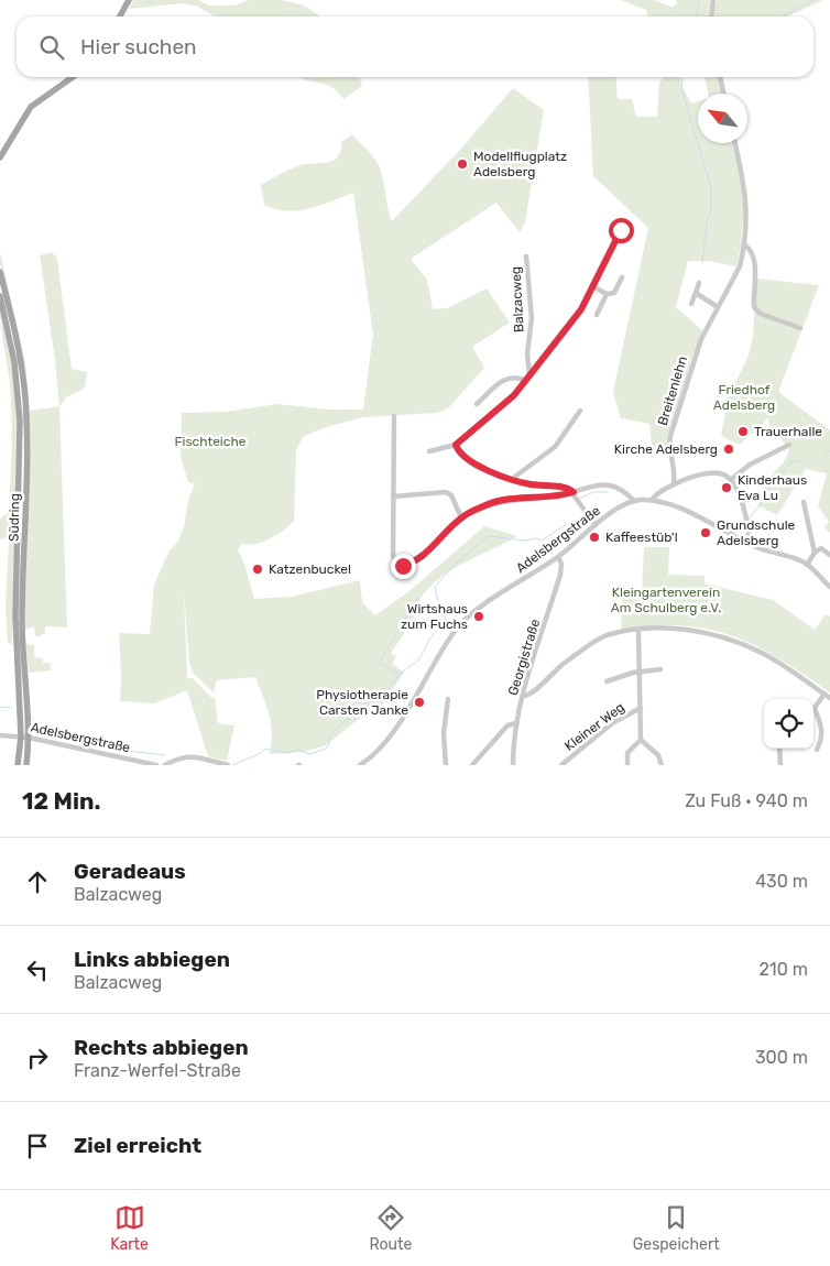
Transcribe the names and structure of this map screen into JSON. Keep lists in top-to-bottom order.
{
  "streets": {
    "main road": ["Südring"],
    "street": [
      "Balzacweg",
      "Breitenlehn",
      "Adelsbergstraße",
      "Georgistraße",
      "Kleiner Weg"
    ]
  },
  "crossings": [
    ["Südring", "Adelsbergstraße"],
    ["Adelsbergstraße", "Georgistraße"]
  ],
  "parks": ["Friedhof Adelsberg", "Fischteiche", "Kleingartenverein Am Schulberg e.V."],
  "places": [
    "Modellflugplatz Adelsberg",
    "Trauerhalle",
    "Kirche Adelsberg",
    "Kinderhaus Eva Lu",
    "Grundschule Adelsberg",
    "Kaffeestüb'l",
    "Katzenbuckel",
    "Wirtshaus zum Fuchs",
    "Physiotherapie Carsten Janke"
  ],
  "north": "top left",
  "page": {
    "search": "Hier suchen",
    "heading": ["12 Min.", "Zu Fuß · 940 m"],
    "list": [
      ["Geradeaus", "Balzacweg", "430 m"],
      ["Links abbiegen", "Balzacweg", "210 m"],
      ["Rechts abbiegen", "Franz-Werfel-Straße", "300 m"],
      "Ziel erreicht"
    ],
    "nav": ["Karte", "Route", "Gespeichert"]
  }
}
